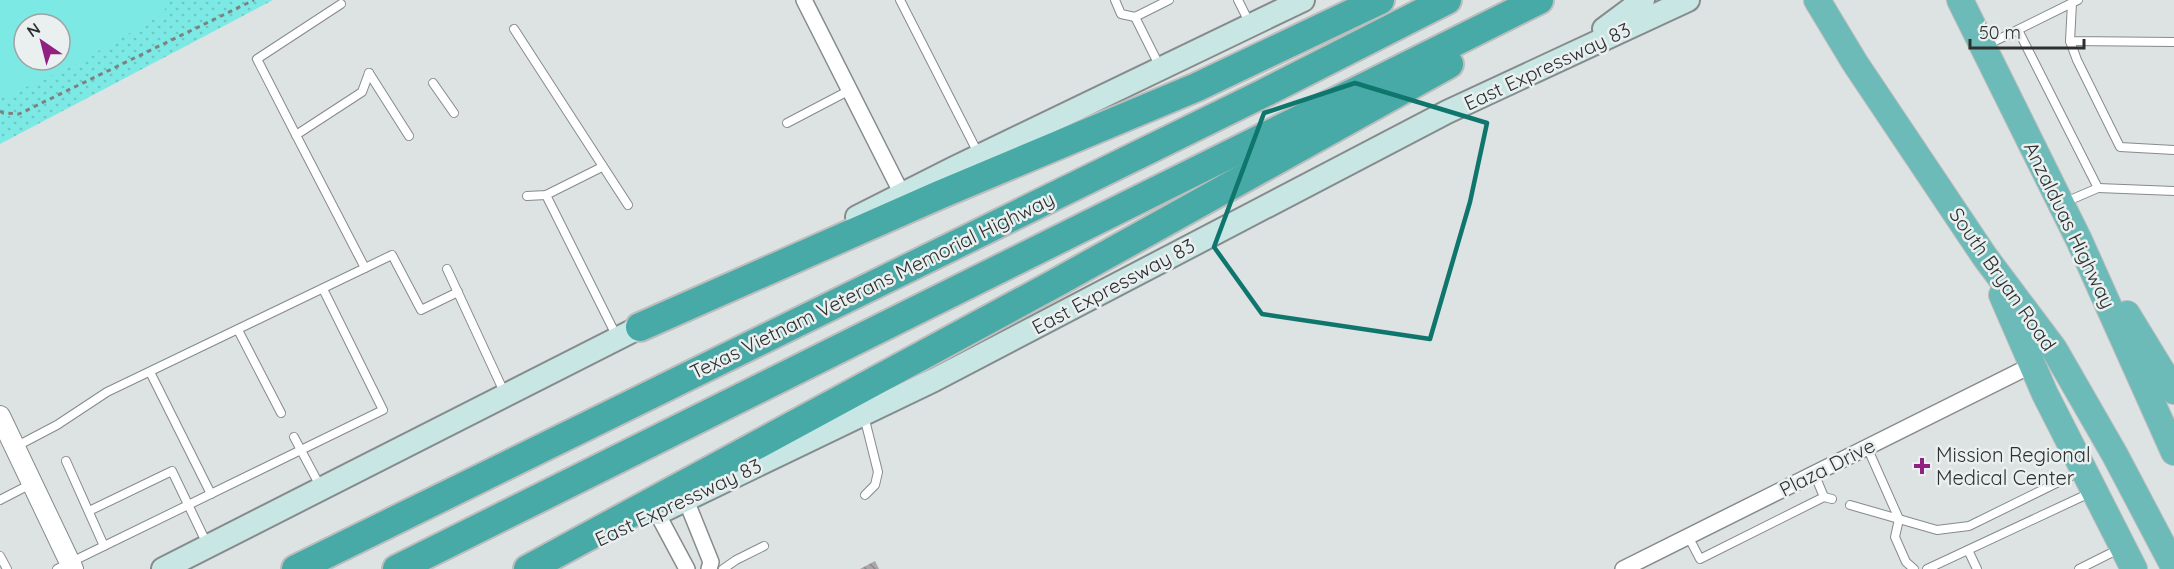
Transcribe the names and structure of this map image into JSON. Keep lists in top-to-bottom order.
{
  "streets": {
    "highway": ["Anzalduas Highway", "South Bryan Road", "Texas Vietnam Veterans Memorial Highway"],
    "main road": ["East Expressway 83"],
    "street": ["Plaza Drive"]
  },
  "places": {
    "health": ["Mission Regional Medical Center"]
  },
  "scale_bar": "50 m",
  "north": "top left"
}
